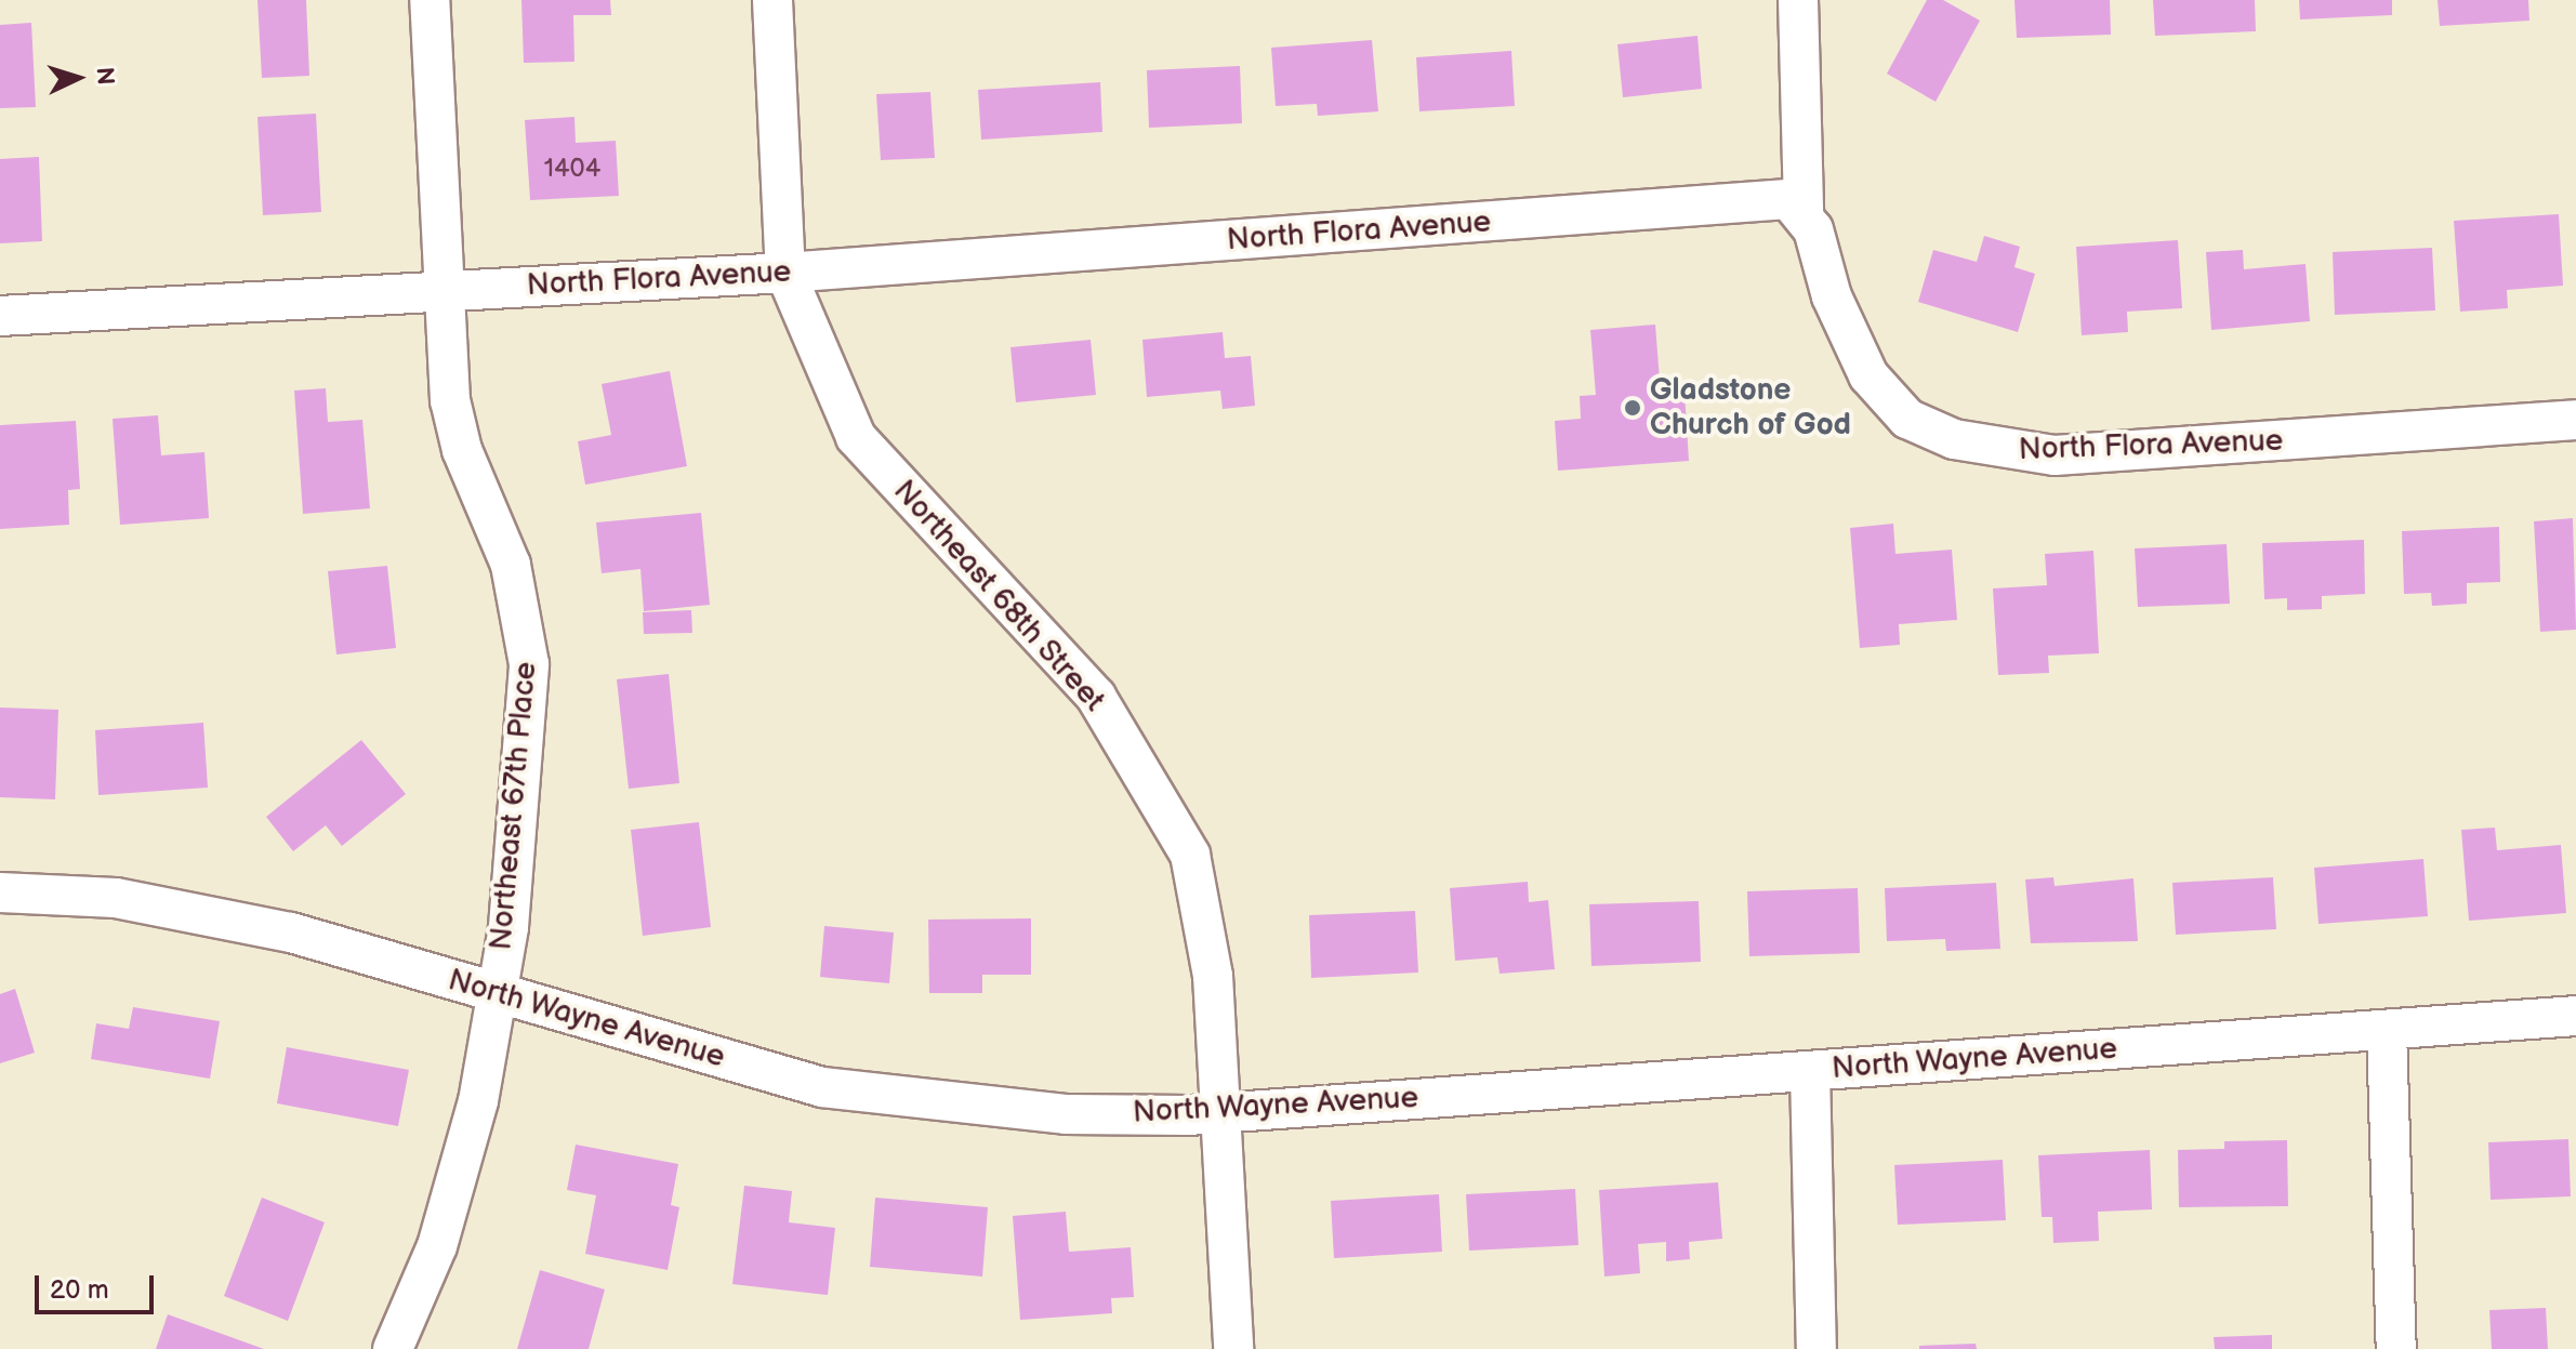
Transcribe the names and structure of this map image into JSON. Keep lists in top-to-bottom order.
{
  "streets": {
    "street": [
      "North Flora Avenue",
      "Northeast 68th Street",
      "Northeast 67th Place",
      "North Wayne Avenue"
    ]
  },
  "crossings": [
    ["North Flora Avenue", "Northeast 68th Street"],
    ["North Flora Avenue", "Northeast 67th Place"],
    ["Northeast 68th Street", "North Wayne Avenue"],
    ["Northeast 67th Place", "North Wayne Avenue"]
  ],
  "places": ["Gladstone Church of God"],
  "house_numbers": ["1404"],
  "scale_bar": "20 m",
  "north": "right"
}
